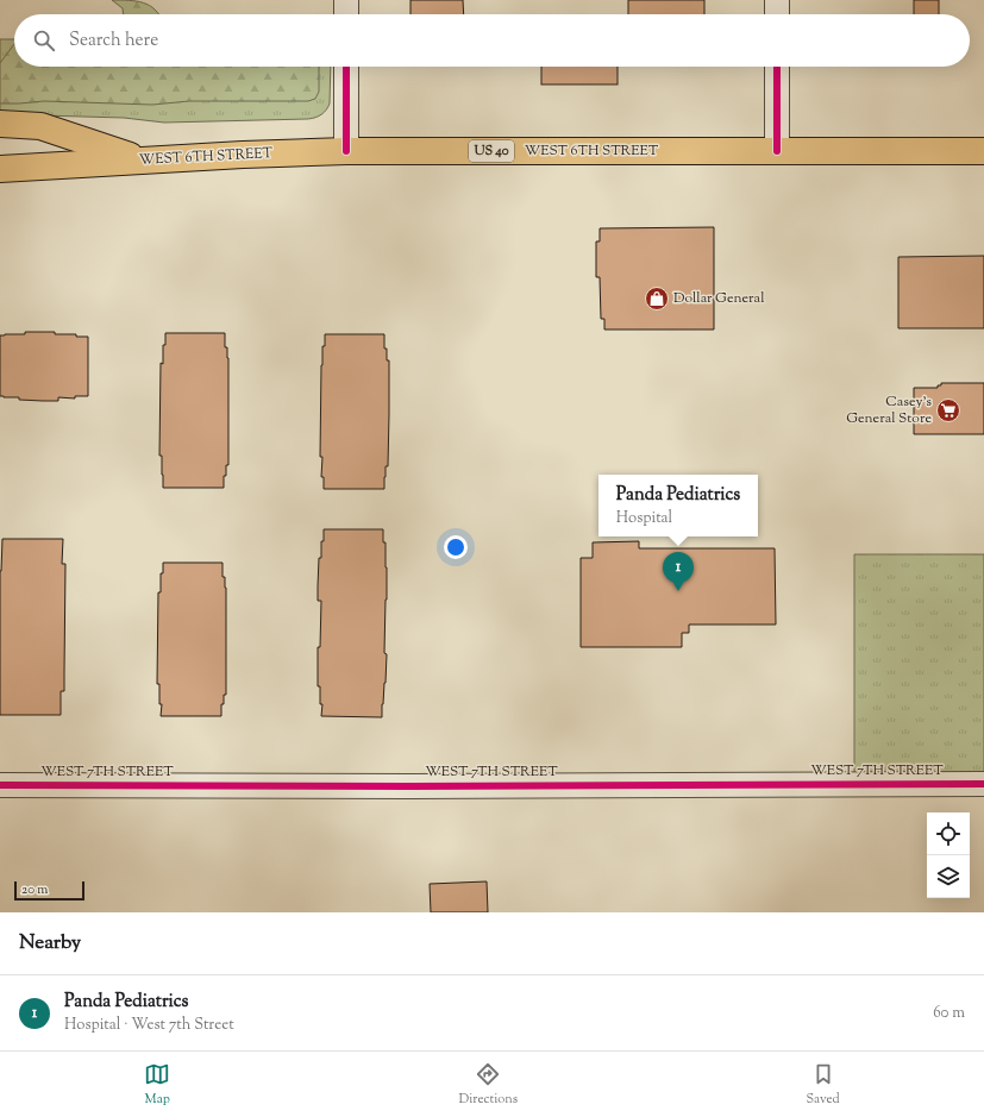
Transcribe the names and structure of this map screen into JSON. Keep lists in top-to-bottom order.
{
  "streets": {
    "highway": ["US 40", "WEST 6TH STREET"],
    "street": ["WEST 7TH STREET"]
  },
  "places": {
    "shop": ["Dollar General"],
    "supermarket": ["Casey's General Store"]
  },
  "scale_bar": "20 m",
  "page": {
    "search": "Search here",
    "popup": ["Panda Pediatrics", "Hospital"],
    "pins": "1",
    "scale": "20 m",
    "heading": "Nearby",
    "list": [
      {
        "mark": "1",
        "name": "Panda Pediatrics",
        "note": "Hospital · West 7th Street",
        "value": "60 m"
      }
    ],
    "nav": ["Map", "Directions", "Saved"]
  }
}
